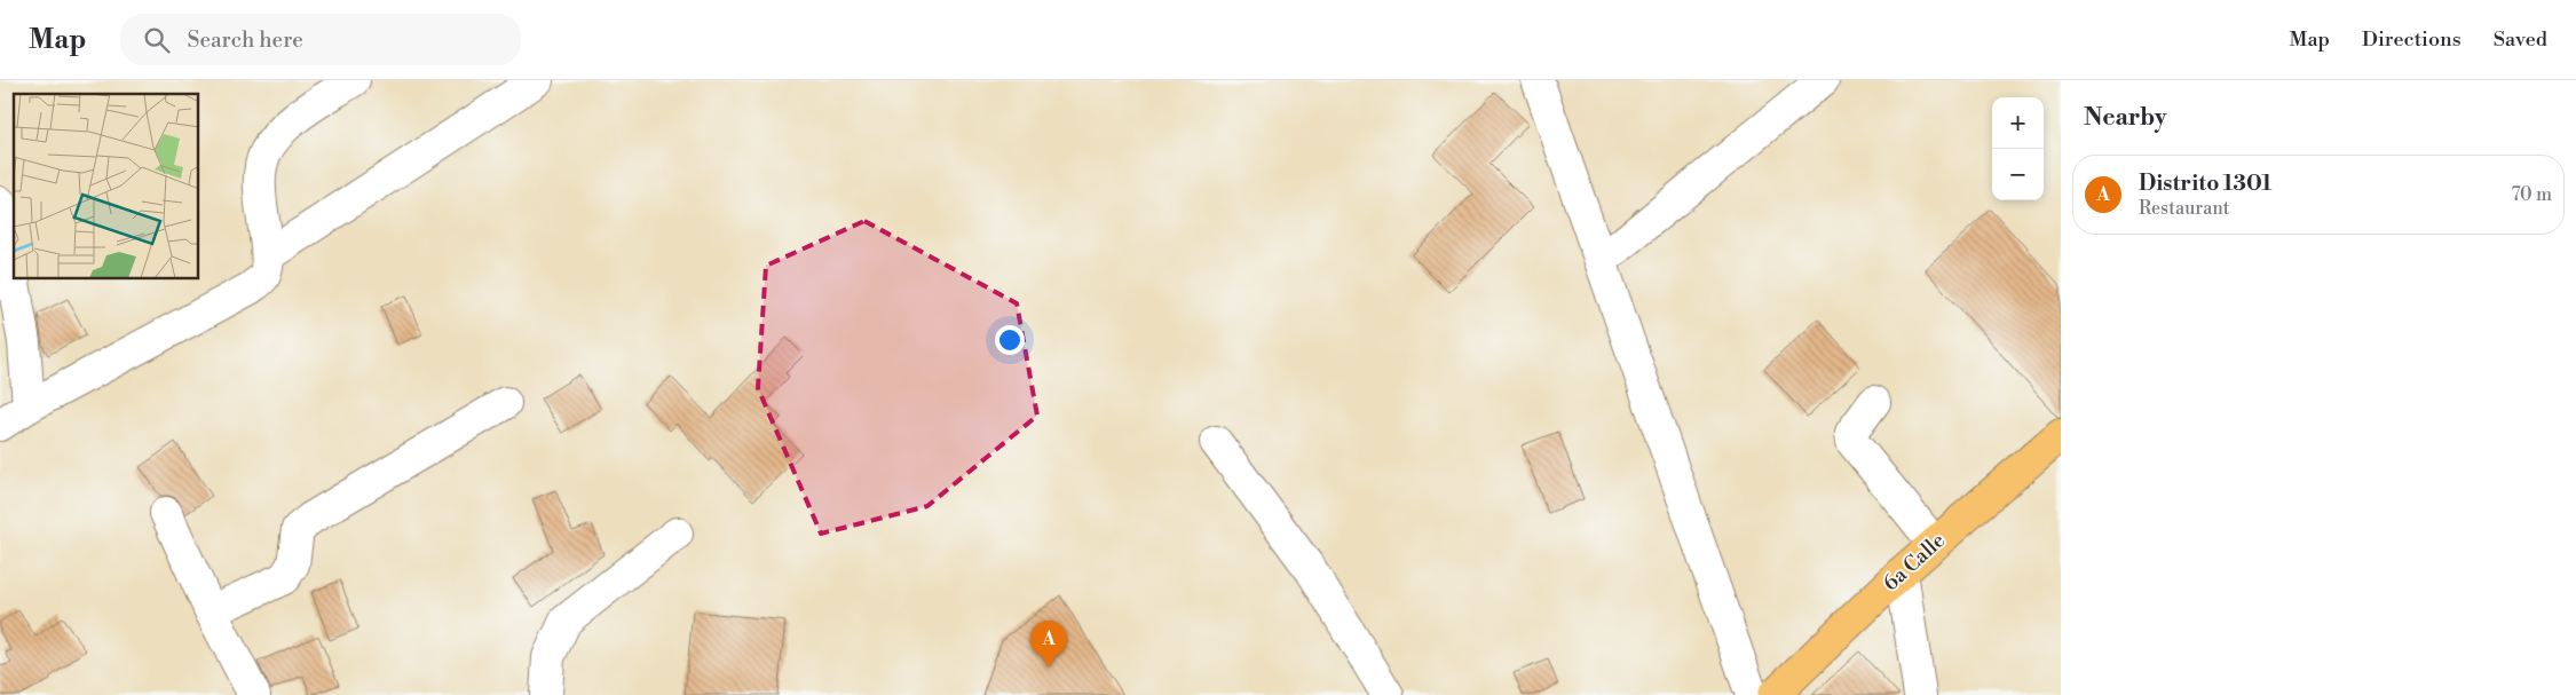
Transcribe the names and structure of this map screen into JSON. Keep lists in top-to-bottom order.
{
  "streets": {
    "main road": ["6a Calle"]
  },
  "page": {
    "header": "Map",
    "search": "Search here",
    "nav": ["Map", "Directions", "Saved"],
    "heading": "Nearby",
    "map_buttons": ["+", "−"],
    "list": [
      {
        "mark": "A",
        "name": "Distrito 1301",
        "note": "Restaurant",
        "value": "70 m"
      }
    ],
    "pins": "A"
  }
}
